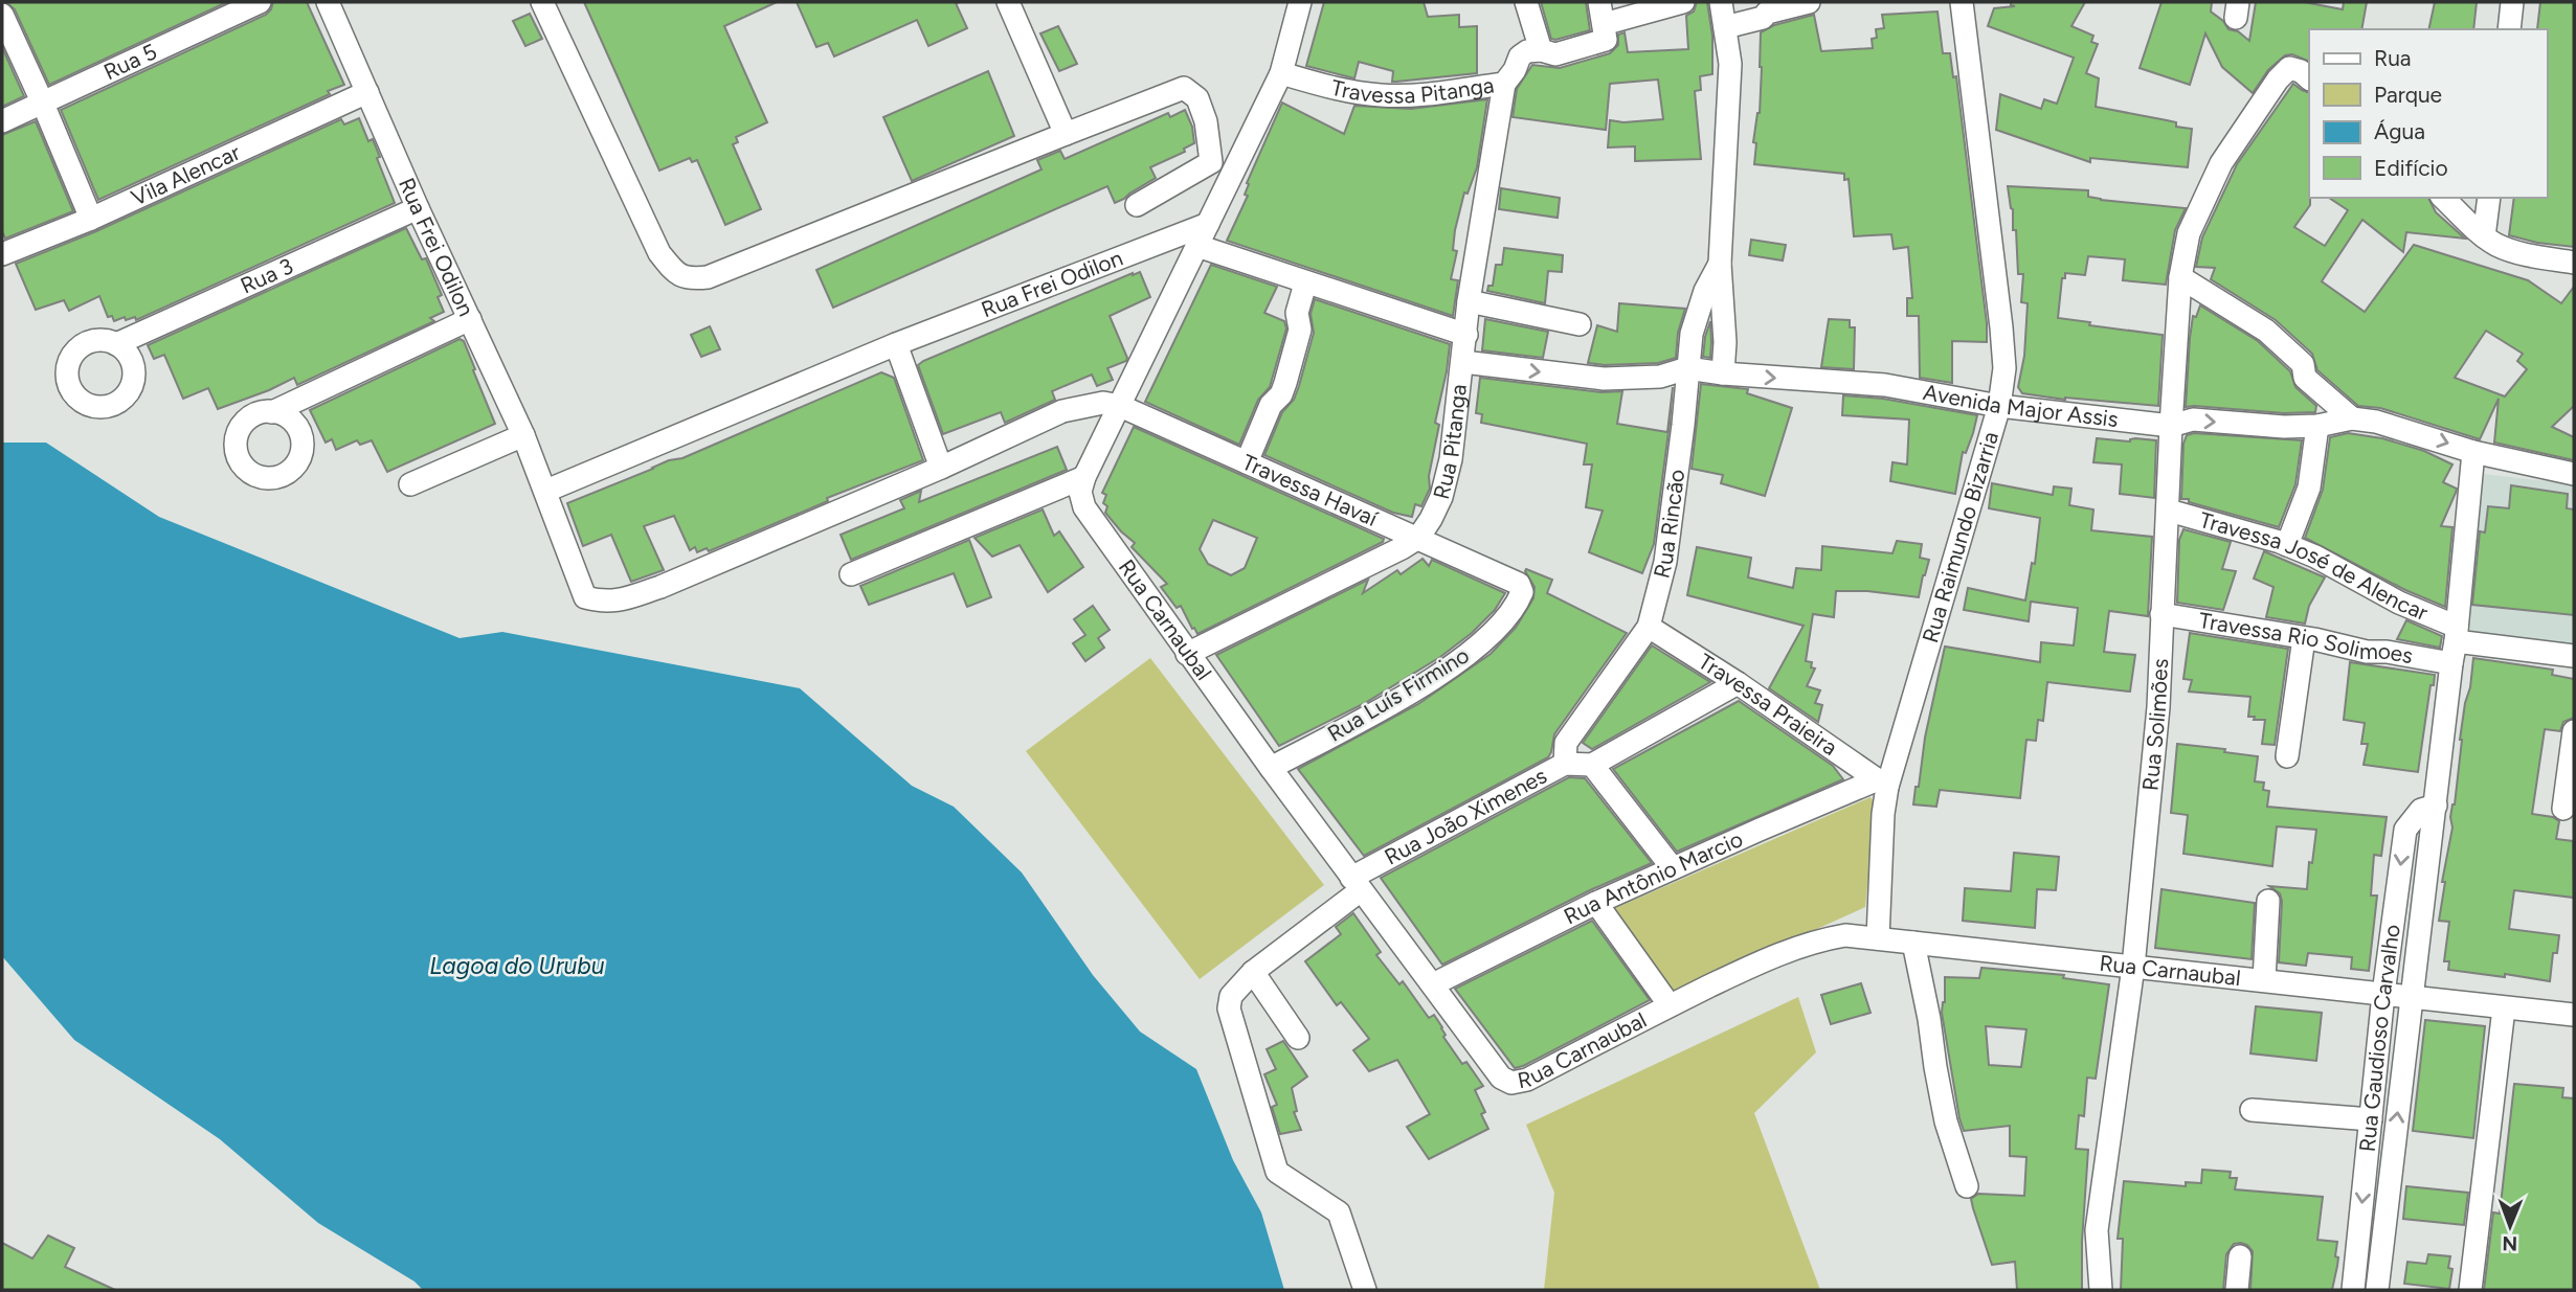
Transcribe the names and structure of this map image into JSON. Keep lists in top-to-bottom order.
{
  "streets": {
    "street": [
      "Rua 5",
      "Travessa Pitanga",
      "Vila Alencar",
      "Rua Frei Odilon",
      "Rua 3",
      "Avenida Major Assis",
      "Rua Pitanga",
      "Travessa Havaí",
      "Rua Rincão",
      "Rua Raimundo Bizarria",
      "Travessa José de Alencar",
      "Rua Carnaubal",
      "Travessa Rio Solimoes",
      "Rua Luís Firmino",
      "Travessa Praieira",
      "Rua Solimões",
      "Rua João Ximenes",
      "Rua Antônio Marcio",
      "Rua Gaudioso Carvalho"
    ]
  },
  "crossings": [
    ["Travessa Pitanga", "Rua Pitanga"],
    ["Vila Alencar", "Rua Frei Odilon"],
    ["Rua Frei Odilon", "Rua 3"],
    ["Rua Frei Odilon", "Travessa Havaí"],
    ["Avenida Major Assis", "Rua Pitanga"],
    ["Avenida Major Assis", "Rua Rincão"],
    ["Avenida Major Assis", "Rua Raimundo Bizarria"],
    ["Avenida Major Assis", "Rua Solimões"],
    ["Avenida Major Assis", "Rua Gaudioso Carvalho"],
    ["Rua Pitanga", "Travessa Havaí"],
    ["Travessa Havaí", "Rua Luís Firmino"],
    ["Rua Rincão", "Travessa Praieira"],
    ["Rua Rincão", "Rua João Ximenes"],
    ["Rua Raimundo Bizarria", "Rua Carnaubal"],
    ["Rua Raimundo Bizarria", "Travessa Praieira"],
    ["Rua Raimundo Bizarria", "Rua Antônio Marcio"],
    ["Travessa José de Alencar", "Rua Solimões"],
    ["Travessa José de Alencar", "Rua Gaudioso Carvalho"],
    ["Rua Carnaubal", "Rua Luís Firmino"],
    ["Rua Carnaubal", "Rua Solimões"],
    ["Rua Carnaubal", "Rua João Ximenes"],
    ["Rua Carnaubal", "Rua Antônio Marcio"],
    ["Rua Carnaubal", "Rua Gaudioso Carvalho"],
    ["Travessa Rio Solimoes", "Rua Solimões"],
    ["Travessa Rio Solimoes", "Rua Gaudioso Carvalho"],
    ["Travessa Praieira", "Rua Antônio Marcio"]
  ],
  "one_way": ["Avenida Major Assis"],
  "water": ["Lagoa do Urubu"],
  "legend": [
    "Rua",
    "Parque",
    "Água",
    "Edifício"
  ],
  "north": "bottom"
}
